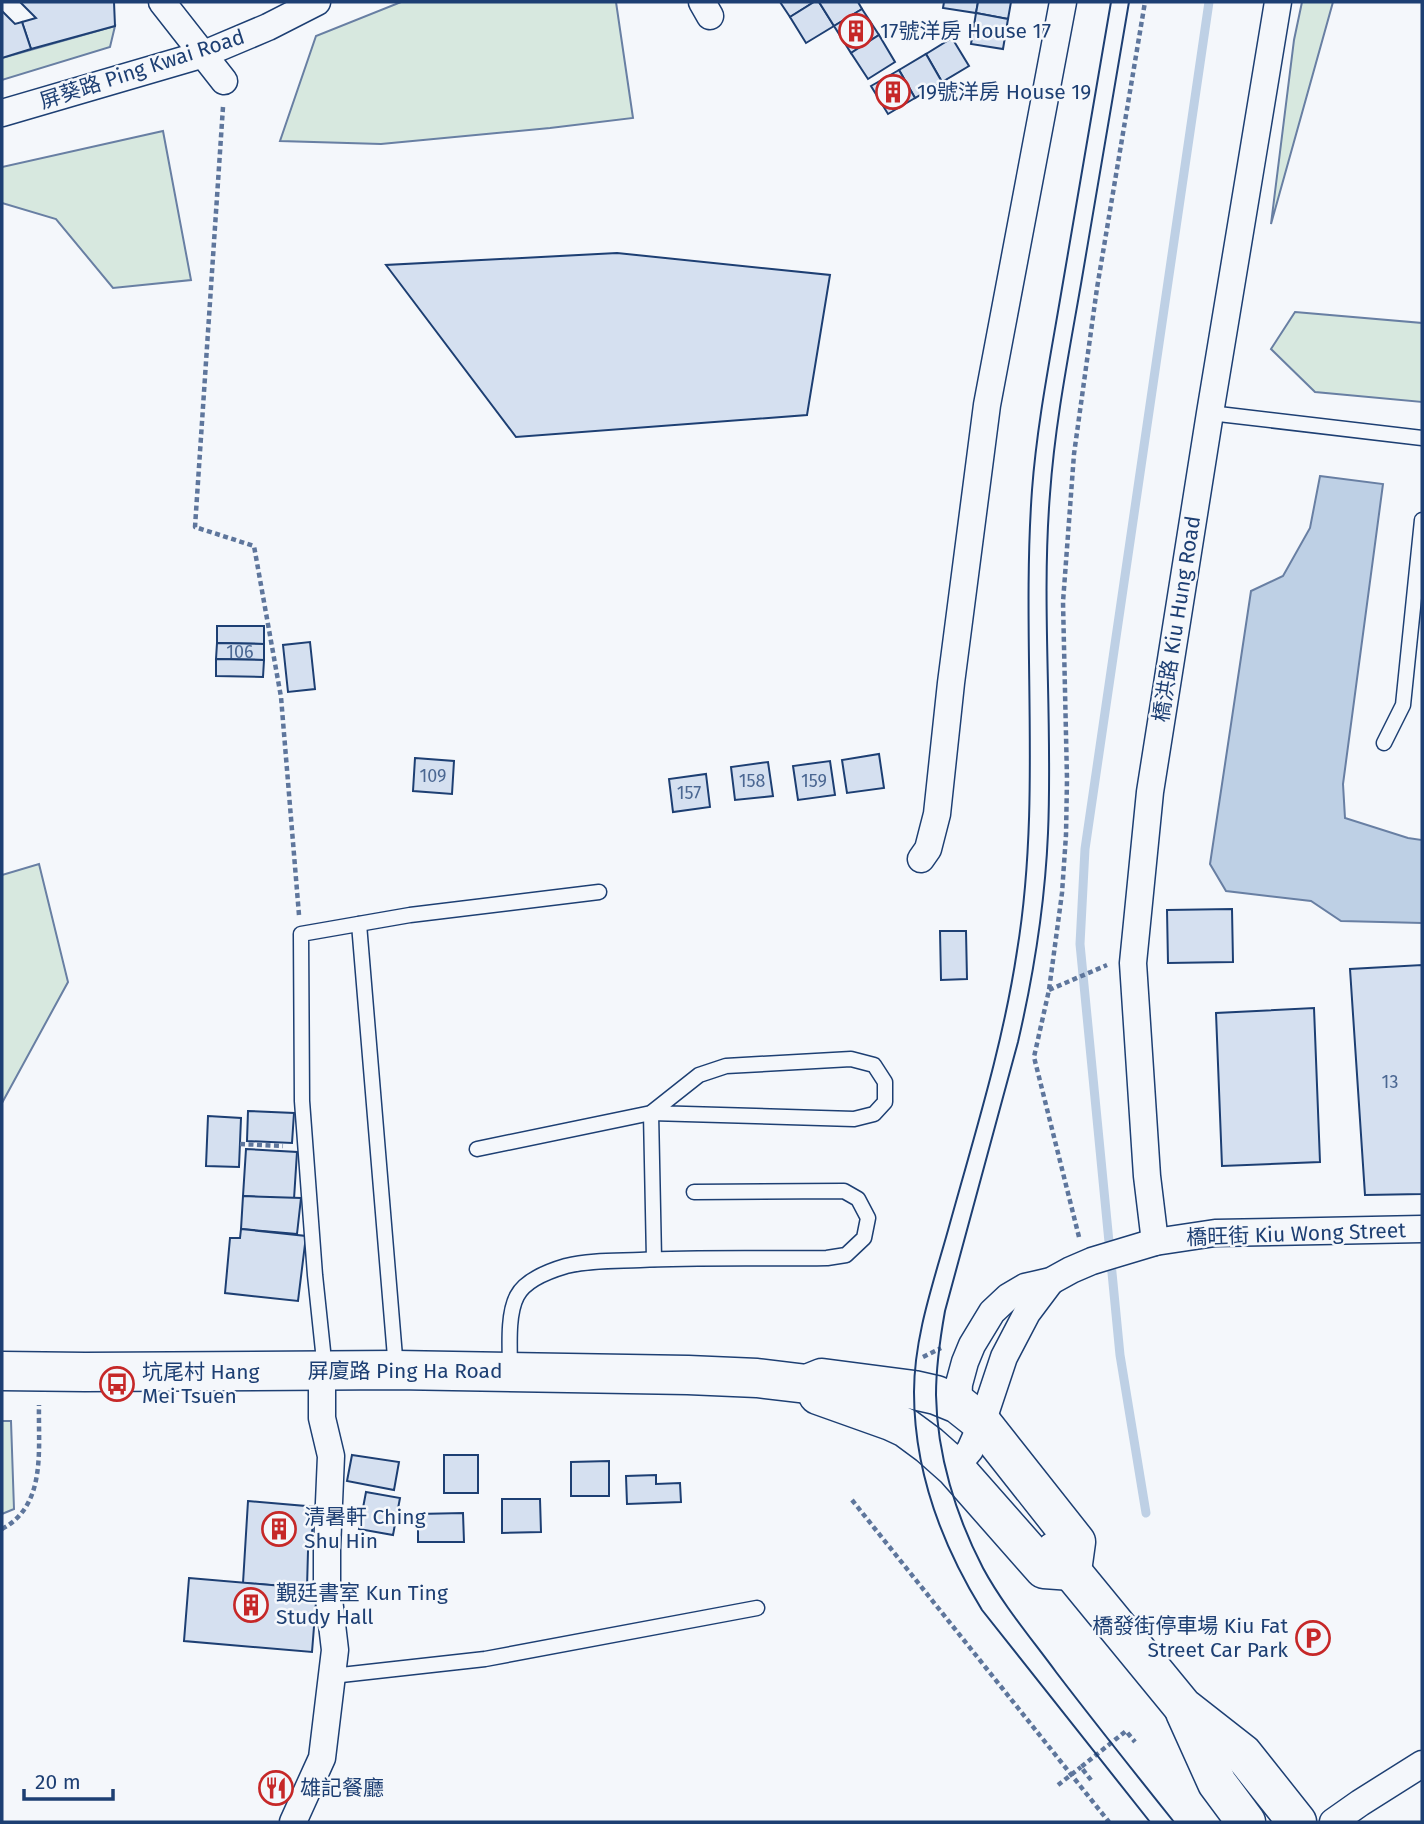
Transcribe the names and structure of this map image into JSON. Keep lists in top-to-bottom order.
{
  "streets": {
    "street": [
      "屏葵路 Ping Kwai Road",
      "橋洪路 Kiu Hung Road",
      "橋旺街 Kiu Wong Street",
      "屏廈路 Ping Ha Road"
    ]
  },
  "crossings": [
    ["橋洪路 Kiu Hung Road", "橋旺街 Kiu Wong Street"],
    ["橋旺街 Kiu Wong Street", "屏廈路 Ping Ha Road"]
  ],
  "places": {
    "building": [
      "17號洋房 House 17",
      "19號洋房 House 19",
      "清暑軒 Ching Shu Hin",
      "覲廷書室 Kun Ting Study Hall"
    ],
    "bus stop": ["坑尾村 Hang Mei Tsuen"],
    "parking": ["橋發街停車場 Kiu Fat Street Car Park"],
    "restaurant": ["雄記餐廳"]
  },
  "house_numbers": [
    "106",
    "109",
    "158",
    "159",
    "157",
    "13"
  ],
  "scale_bar": "20 m"
}
